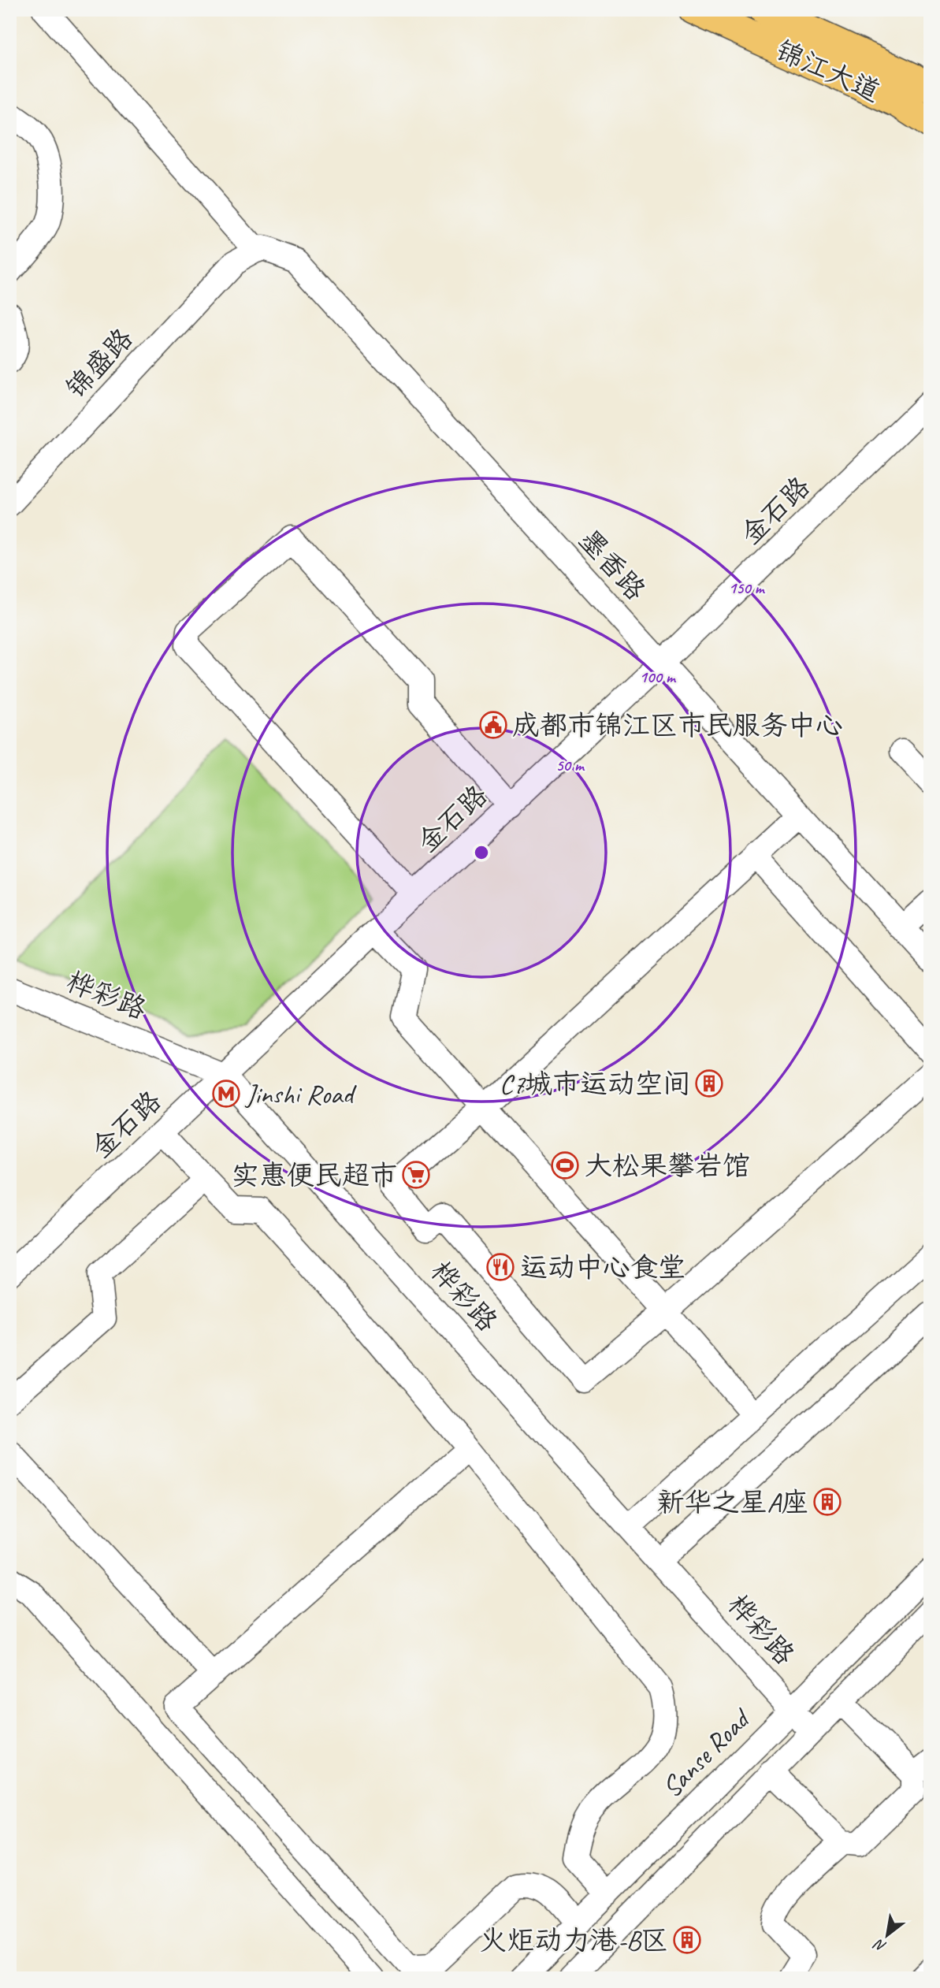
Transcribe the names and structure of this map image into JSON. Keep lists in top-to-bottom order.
{
  "streets": {
    "main road": ["锦江大道"],
    "street": [
      "锦盛路",
      "金石路",
      "墨香路",
      "桦彩路",
      "Sanse Road"
    ]
  },
  "crossings": [
    ["锦盛路", "墨香路"],
    ["金石路", "墨香路"],
    ["金石路", "桦彩路"],
    ["桦彩路", "Sanse Road"]
  ],
  "places": {
    "public building": ["成都市锦江区市民服务中心"],
    "building": ["C7城市运动空间", "新华之星A座", "火炬动力港-B区"],
    "metro station": ["Jinshi Road"],
    "sports": ["大松果攀岩馆"],
    "supermarket": ["实惠便民超市"],
    "restaurant": ["运动中心食堂"]
  },
  "north": "bottom left",
  "rings": ["150 m", "100 m", "50 m"]
}
